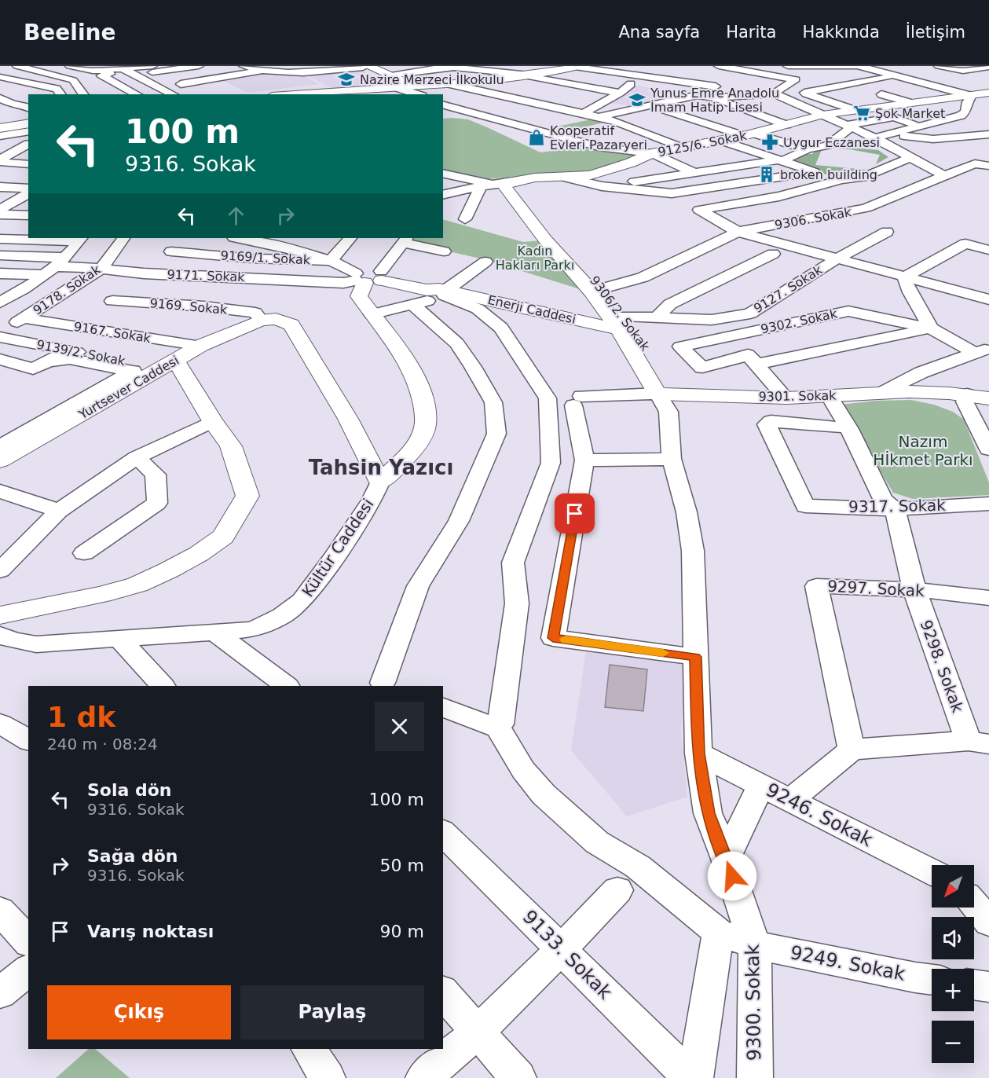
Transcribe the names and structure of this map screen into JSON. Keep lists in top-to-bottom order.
{
  "streets": {
    "main road": [
      "9125/6. Sokak",
      "Enerji Caddesi",
      "9306/2. Sokak",
      "Yurtsever Caddesi",
      "9301. Sokak",
      "Kültür Caddesi"
    ],
    "street": [
      "9306. Sokak",
      "9169/1. Sokak",
      "9171. Sokak",
      "9127. Sokak",
      "9178. Sokak",
      "9169. Sokak",
      "9302. Sokak",
      "9167. Sokak",
      "9139/2. Sokak",
      "9317. Sokak",
      "9297. Sokak",
      "9298. Sokak",
      "9246. Sokak",
      "9133. Sokak",
      "9249. Sokak",
      "9300. Sokak"
    ]
  },
  "crossings": [
    ["9125/6. Sokak", "9306/2. Sokak"],
    ["9306. Sokak", "9306/2. Sokak"],
    ["9169/1. Sokak", "9171. Sokak"],
    ["9169/1. Sokak", "Enerji Caddesi"],
    ["9171. Sokak", "9178. Sokak"],
    ["9171. Sokak", "Enerji Caddesi"],
    ["9127. Sokak", "Enerji Caddesi"],
    ["9127. Sokak", "9306/2. Sokak"],
    ["9178. Sokak", "9167. Sokak"],
    ["9178. Sokak", "9139/2. Sokak"],
    ["9169. Sokak", "Yurtsever Caddesi"],
    ["9169. Sokak", "Kültür Caddesi"],
    ["Enerji Caddesi", "9306/2. Sokak"],
    ["9306/2. Sokak", "9301. Sokak"],
    ["9306/2. Sokak", "9300. Sokak"],
    ["9167. Sokak", "Yurtsever Caddesi"],
    ["9139/2. Sokak", "Yurtsever Caddesi"],
    ["Yurtsever Caddesi", "Kültür Caddesi"],
    ["9317. Sokak", "9298. Sokak"],
    ["9297. Sokak", "9298. Sokak"],
    ["9246. Sokak", "9300. Sokak"],
    ["9249. Sokak", "9300. Sokak"]
  ],
  "districts": ["Tahsin Yazıcı"],
  "parks": ["Kadın Hakları Parkı", "Nazım Hİkmet Parkı"],
  "places": {
    "school or university": ["Nazire Merzeci İlkokulu", "Yunus Emre Anadolu İmam Hatip Lisesi"],
    "supermarket": ["Şok Market"],
    "shop": ["Kooperatif Evleri Pazaryeri"],
    "pharmacy": ["Uygur Eczanesi"],
    "building": ["broken building"]
  },
  "north": "bottom left",
  "page": {
    "header": "Beeline",
    "nav": [
      "Ana sayfa",
      "Harita",
      "Hakkında",
      "İletişim"
    ],
    "turn": ["100 m", "9316. Sokak"],
    "heading": ["1 dk", "240 m · 08:24"],
    "list": [
      {
        "name": "Sola dön",
        "note": "9316. Sokak",
        "value": "100 m"
      },
      {
        "name": "Sağa dön",
        "note": "9316. Sokak",
        "value": "50 m"
      },
      {
        "name": "Varış noktası",
        "value": "90 m"
      }
    ],
    "map_buttons": ["+", "−"],
    "buttons": ["Çıkış", "Paylaş"]
  }
}
